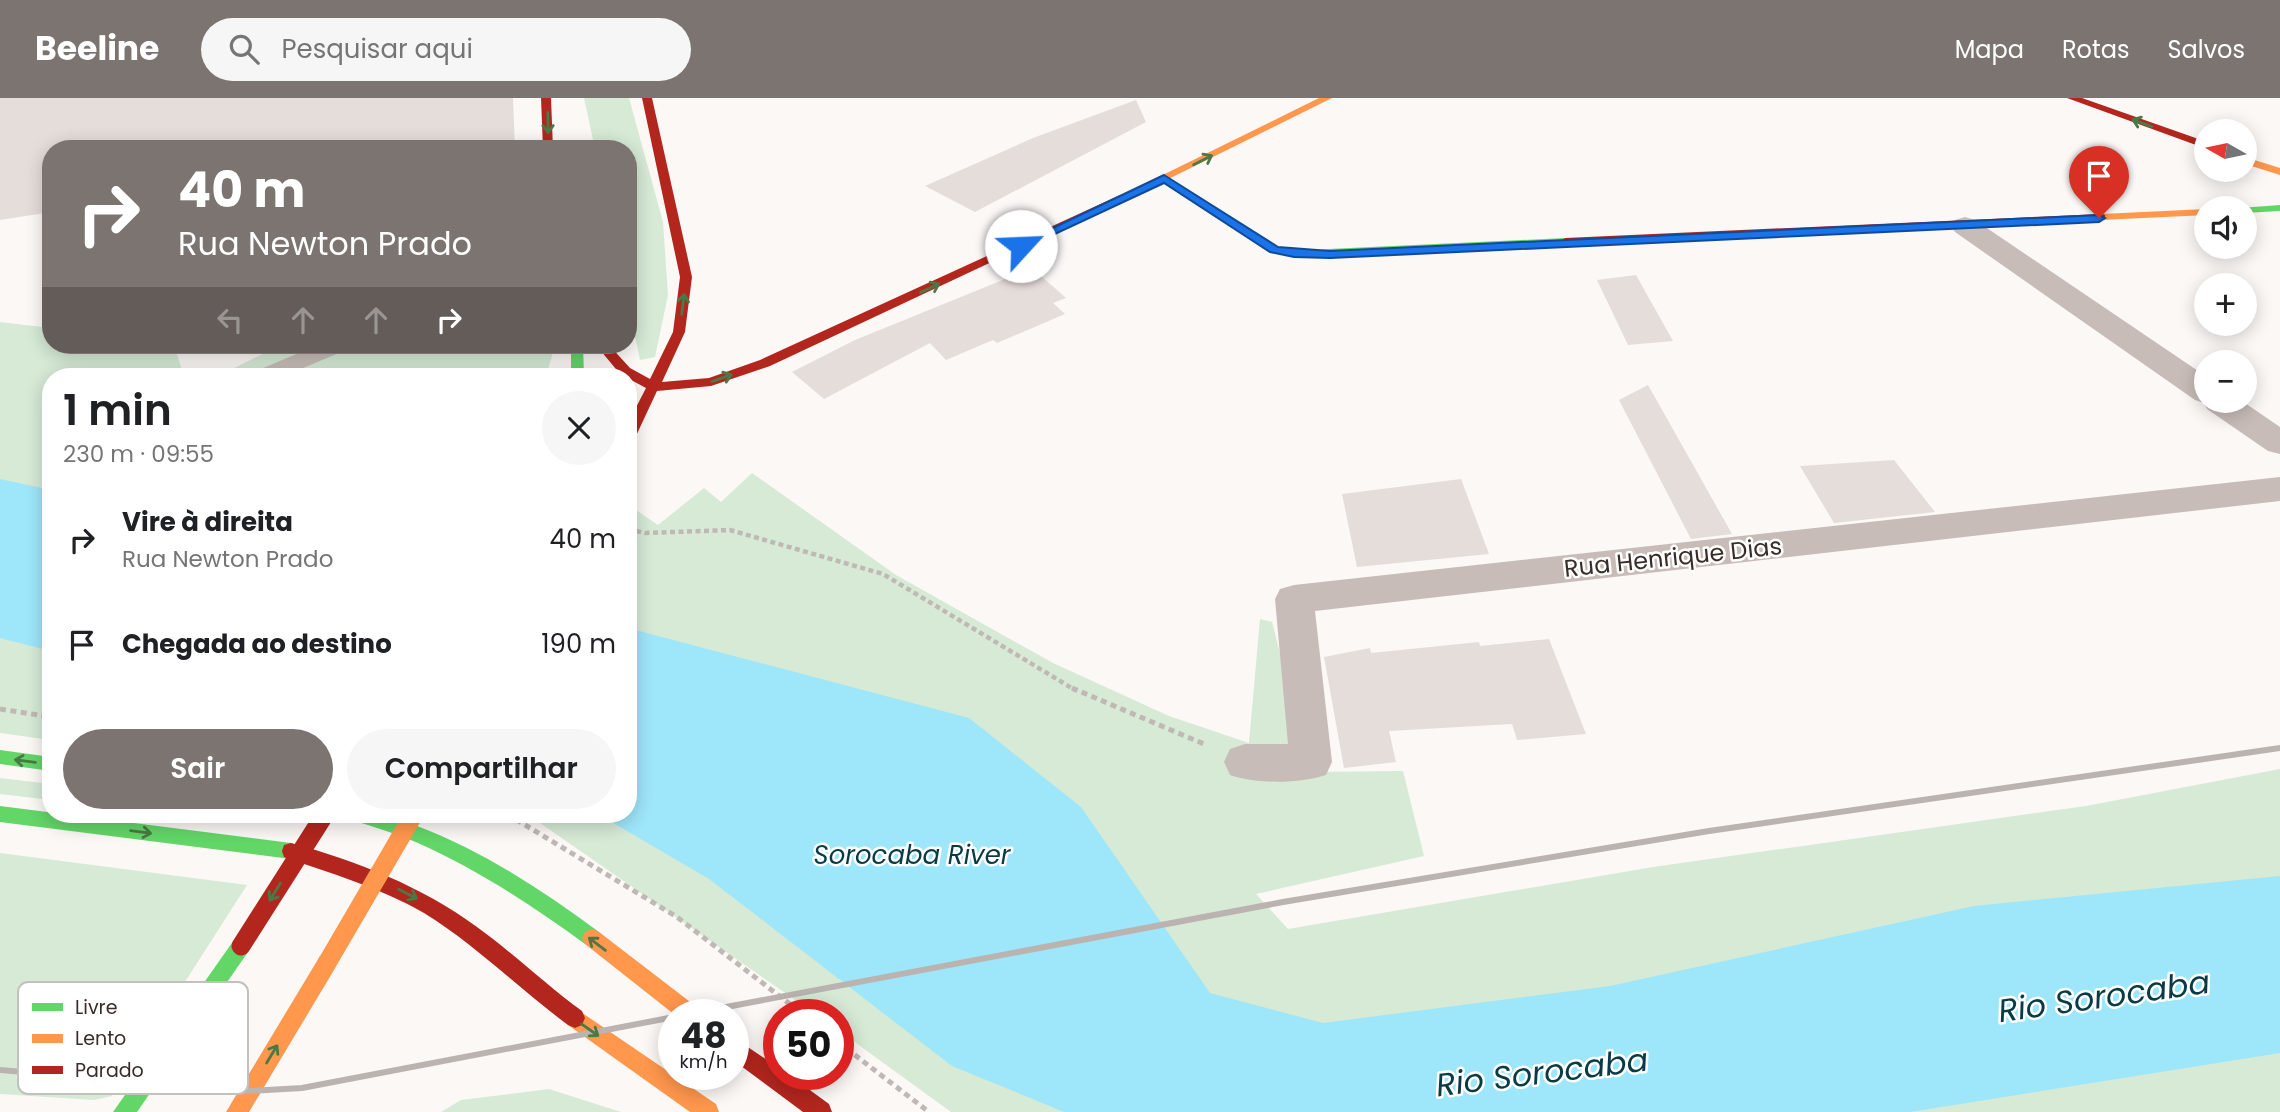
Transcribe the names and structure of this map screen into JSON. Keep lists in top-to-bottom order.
{
  "streets": {
    "street": ["Rua Henrique Dias"]
  },
  "water": ["Sorocaba River", "Rio Sorocaba"],
  "legend": ["Livre", "Lento", "Parado"],
  "north": "left",
  "page": {
    "header": "Beeline",
    "search": "Pesquisar aqui",
    "nav": ["Mapa", "Rotas", "Salvos"],
    "map_buttons": ["+", "−"],
    "turn": ["40 m", "Rua Newton Prado"],
    "heading": ["1 min", "230 m · 09:55"],
    "list": [
      {
        "name": "Vire à direita",
        "note": "Rua Newton Prado",
        "value": "40 m"
      },
      {
        "name": "Chegada ao destino",
        "value": "190 m"
      }
    ],
    "buttons": ["Sair", "Compartilhar"],
    "speed": "48 km/h",
    "limit": "50"
  }
}
